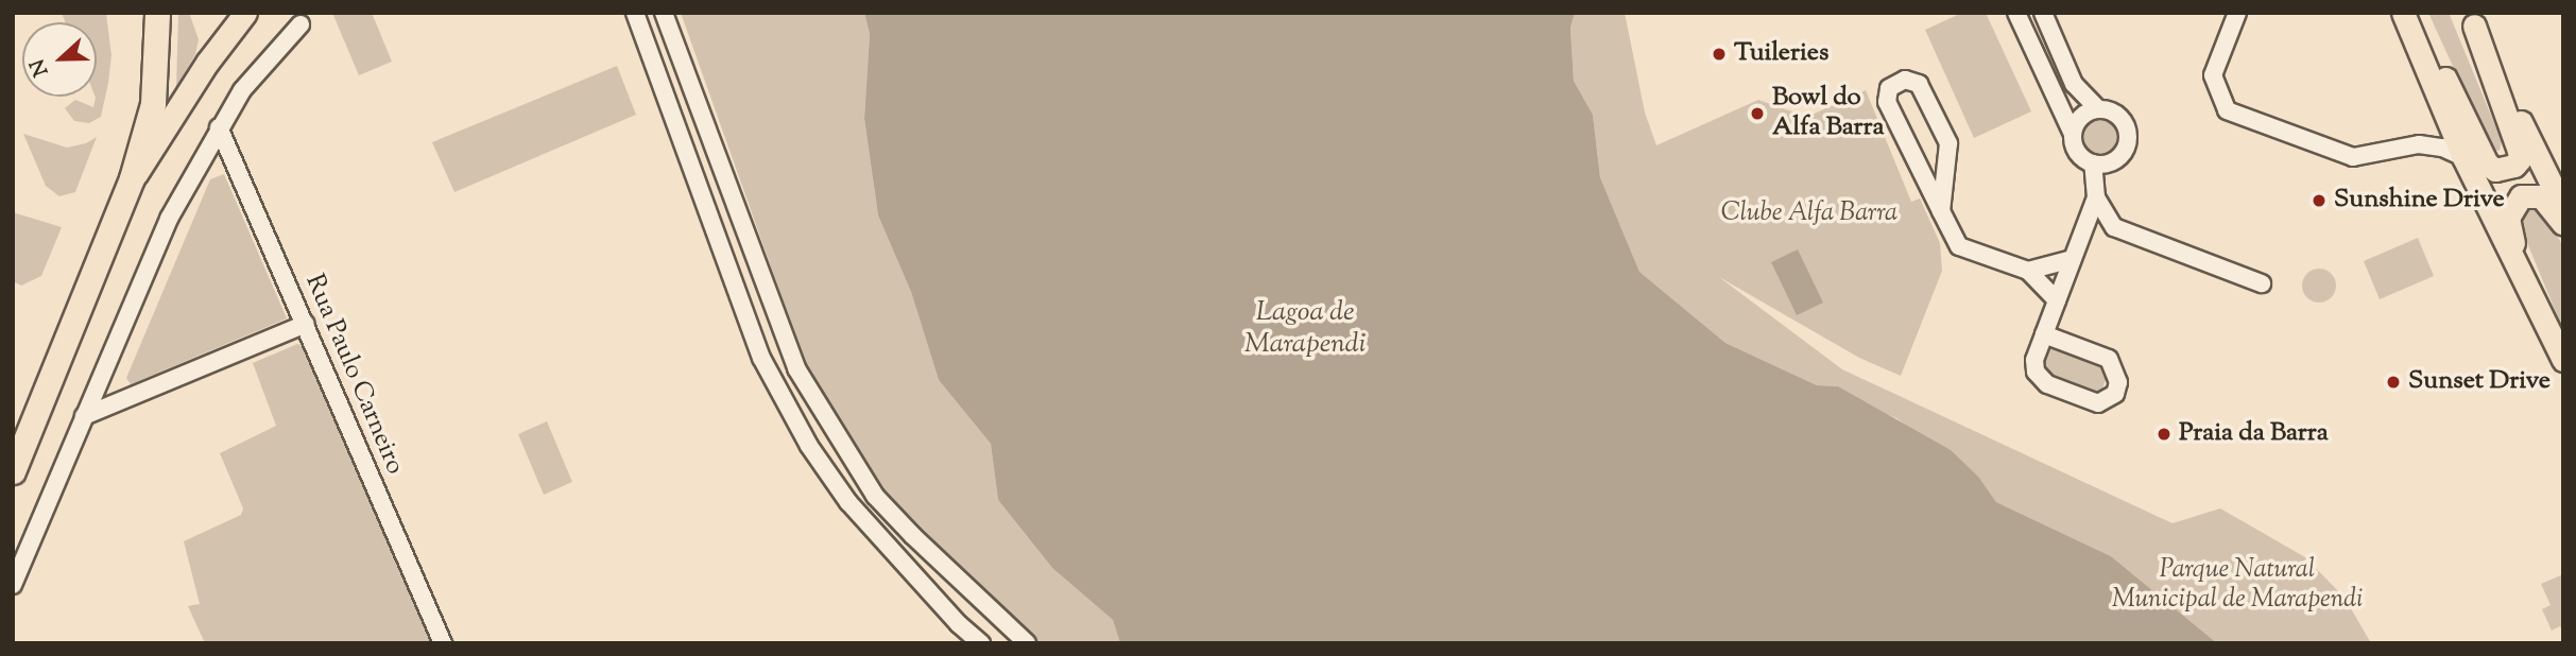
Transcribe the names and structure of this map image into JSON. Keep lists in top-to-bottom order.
{
  "streets": {
    "street": ["Rua Paulo Carneiro"]
  },
  "water": ["Lagoa de Marapendi"],
  "parks": ["Clube Alfa Barra", "Parque Natural Municipal de Marapendi"],
  "places": [
    "Tuileries",
    "Bowl do Alfa Barra",
    "Sunshine Drive",
    "Sunset Drive",
    "Praia da Barra"
  ],
  "north": "left"
}
